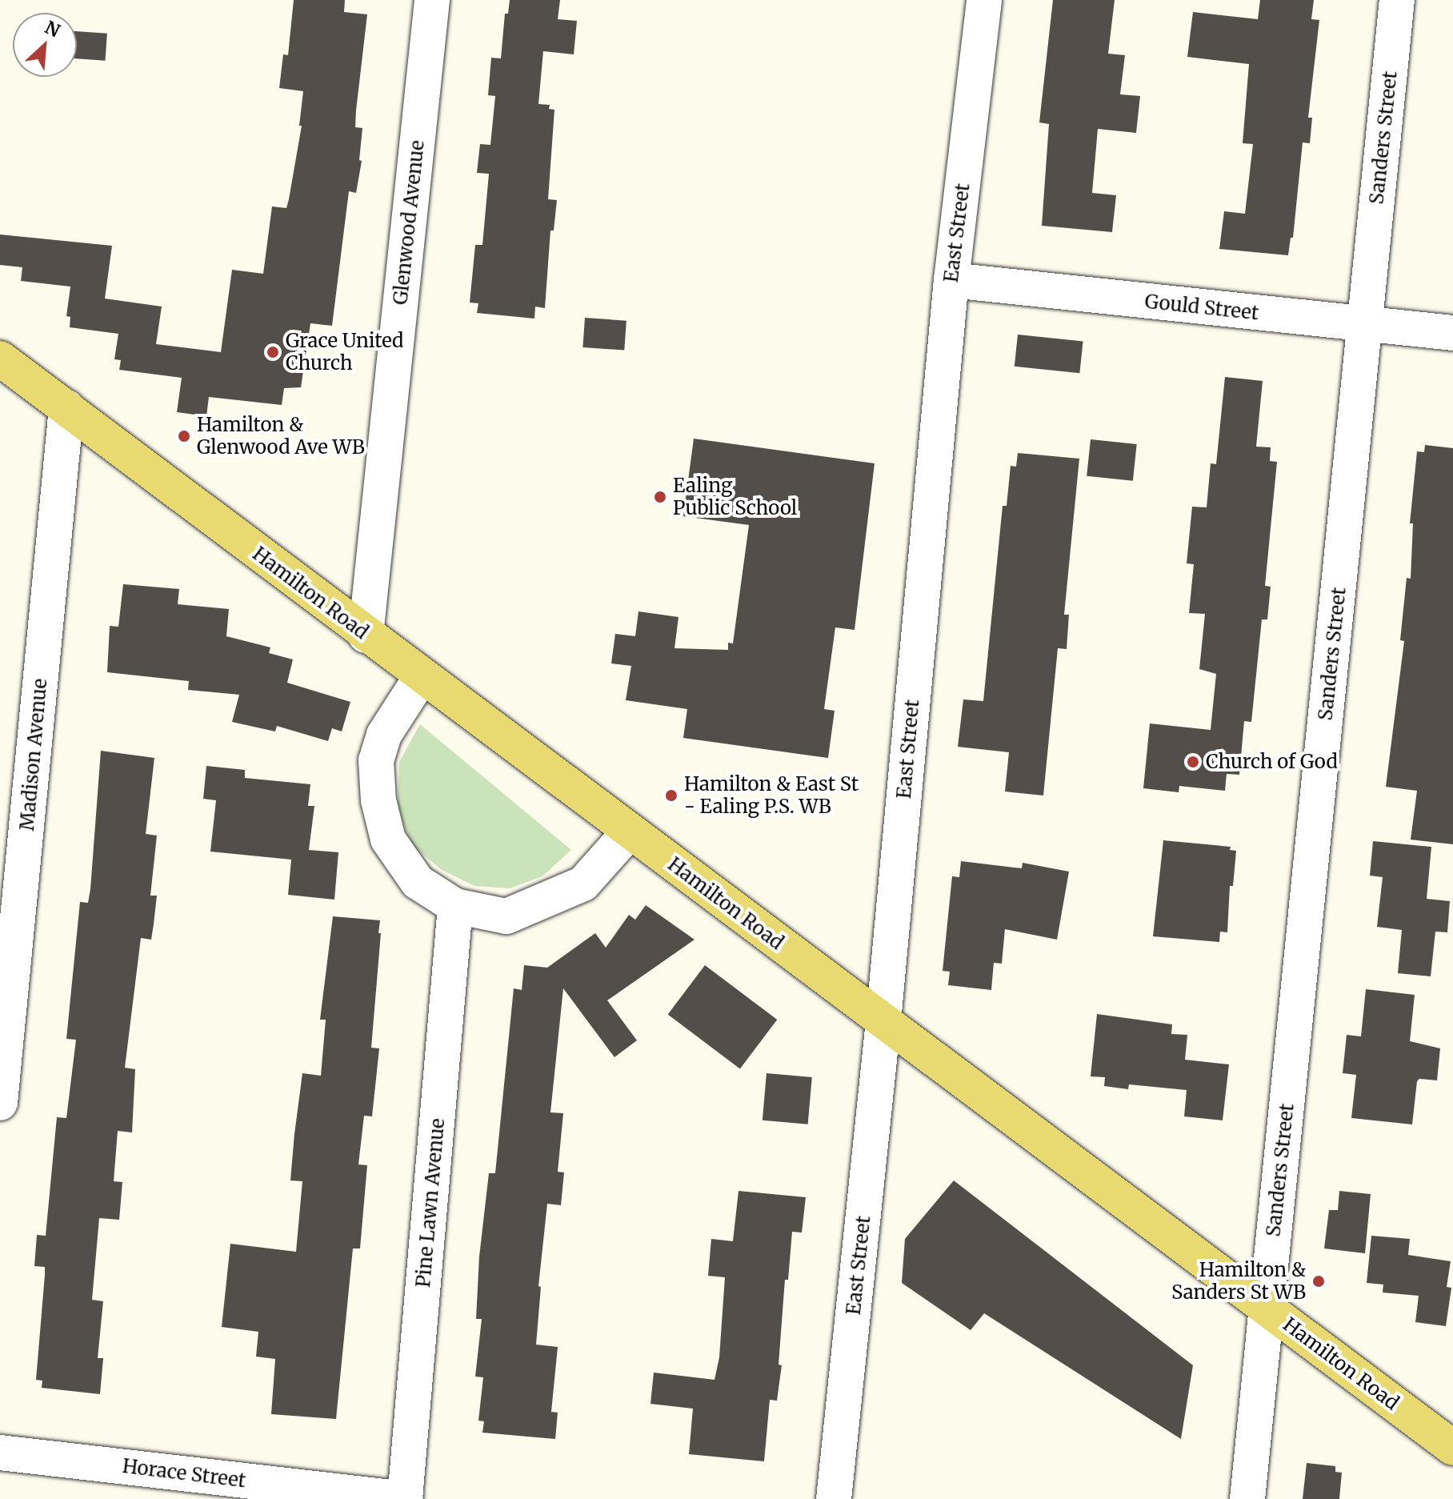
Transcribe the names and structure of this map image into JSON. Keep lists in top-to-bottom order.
{
  "streets": {
    "main road": ["Hamilton Road"],
    "street": [
      "Sanders Street",
      "Glenwood Avenue",
      "East Street",
      "Gould Street",
      "Madison Avenue",
      "Pine Lawn Avenue",
      "Horace Street"
    ]
  },
  "crossings": [
    ["Sanders Street", "Gould Street"],
    ["Sanders Street", "Hamilton Road"],
    ["Glenwood Avenue", "Hamilton Road"],
    ["East Street", "Gould Street"],
    ["East Street", "Hamilton Road"],
    ["Hamilton Road", "Madison Avenue"],
    ["Pine Lawn Avenue", "Horace Street"]
  ],
  "places": [
    "Grace United Church",
    "Hamilton & Glenwood Ave WB",
    "Ealing Public School",
    "Church of God",
    "Hamilton & East St - Ealing P.S. WB",
    "Hamilton & Sanders St WB"
  ],
  "north": "top right"
}
